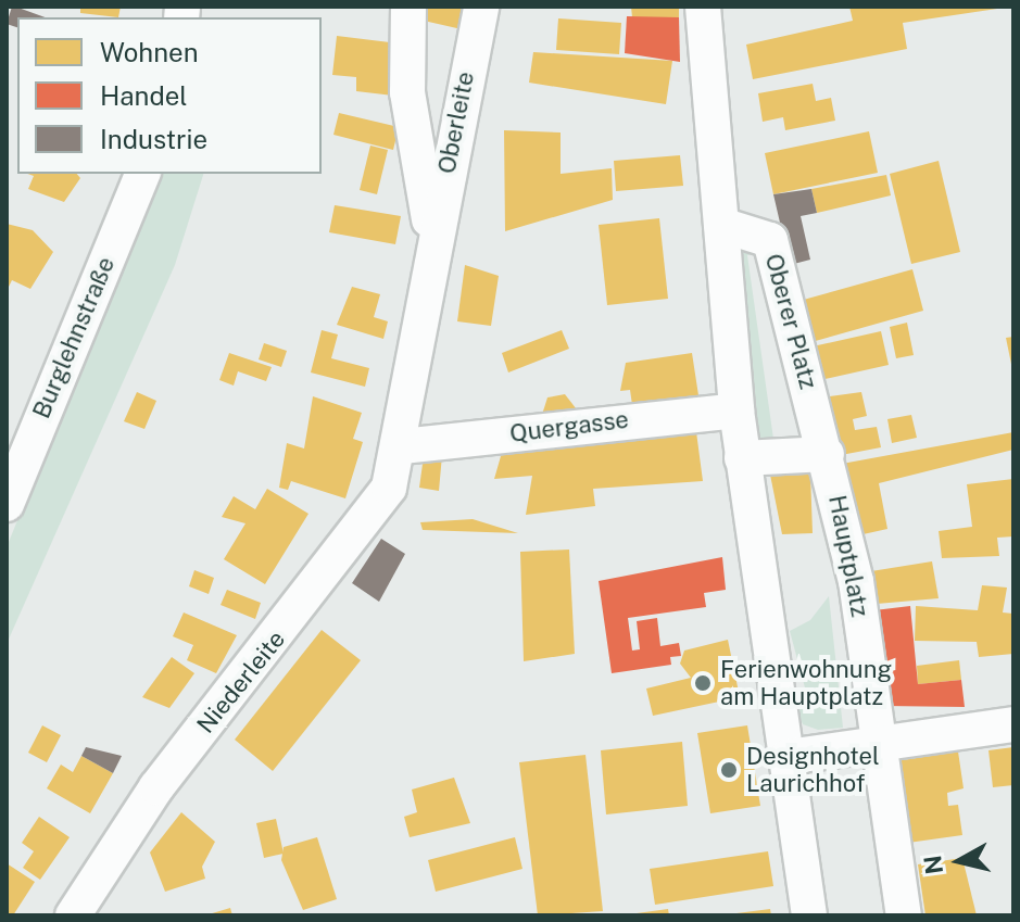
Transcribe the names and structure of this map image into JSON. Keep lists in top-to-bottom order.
{
  "streets": {
    "street": [
      "Oberleite",
      "Oberer Platz",
      "Burglehnstraße",
      "Quergasse",
      "Hauptplatz",
      "Niederleite"
    ]
  },
  "crossings": [
    ["Oberleite", "Quergasse"],
    ["Oberleite", "Niederleite"],
    ["Oberer Platz", "Quergasse"],
    ["Oberer Platz", "Hauptplatz"],
    ["Quergasse", "Niederleite"]
  ],
  "places": ["Ferienwohnung am Hauptplatz", "Designhotel Laurichhof"],
  "legend": ["Wohnen", "Handel", "Industrie"],
  "north": "left"
}
